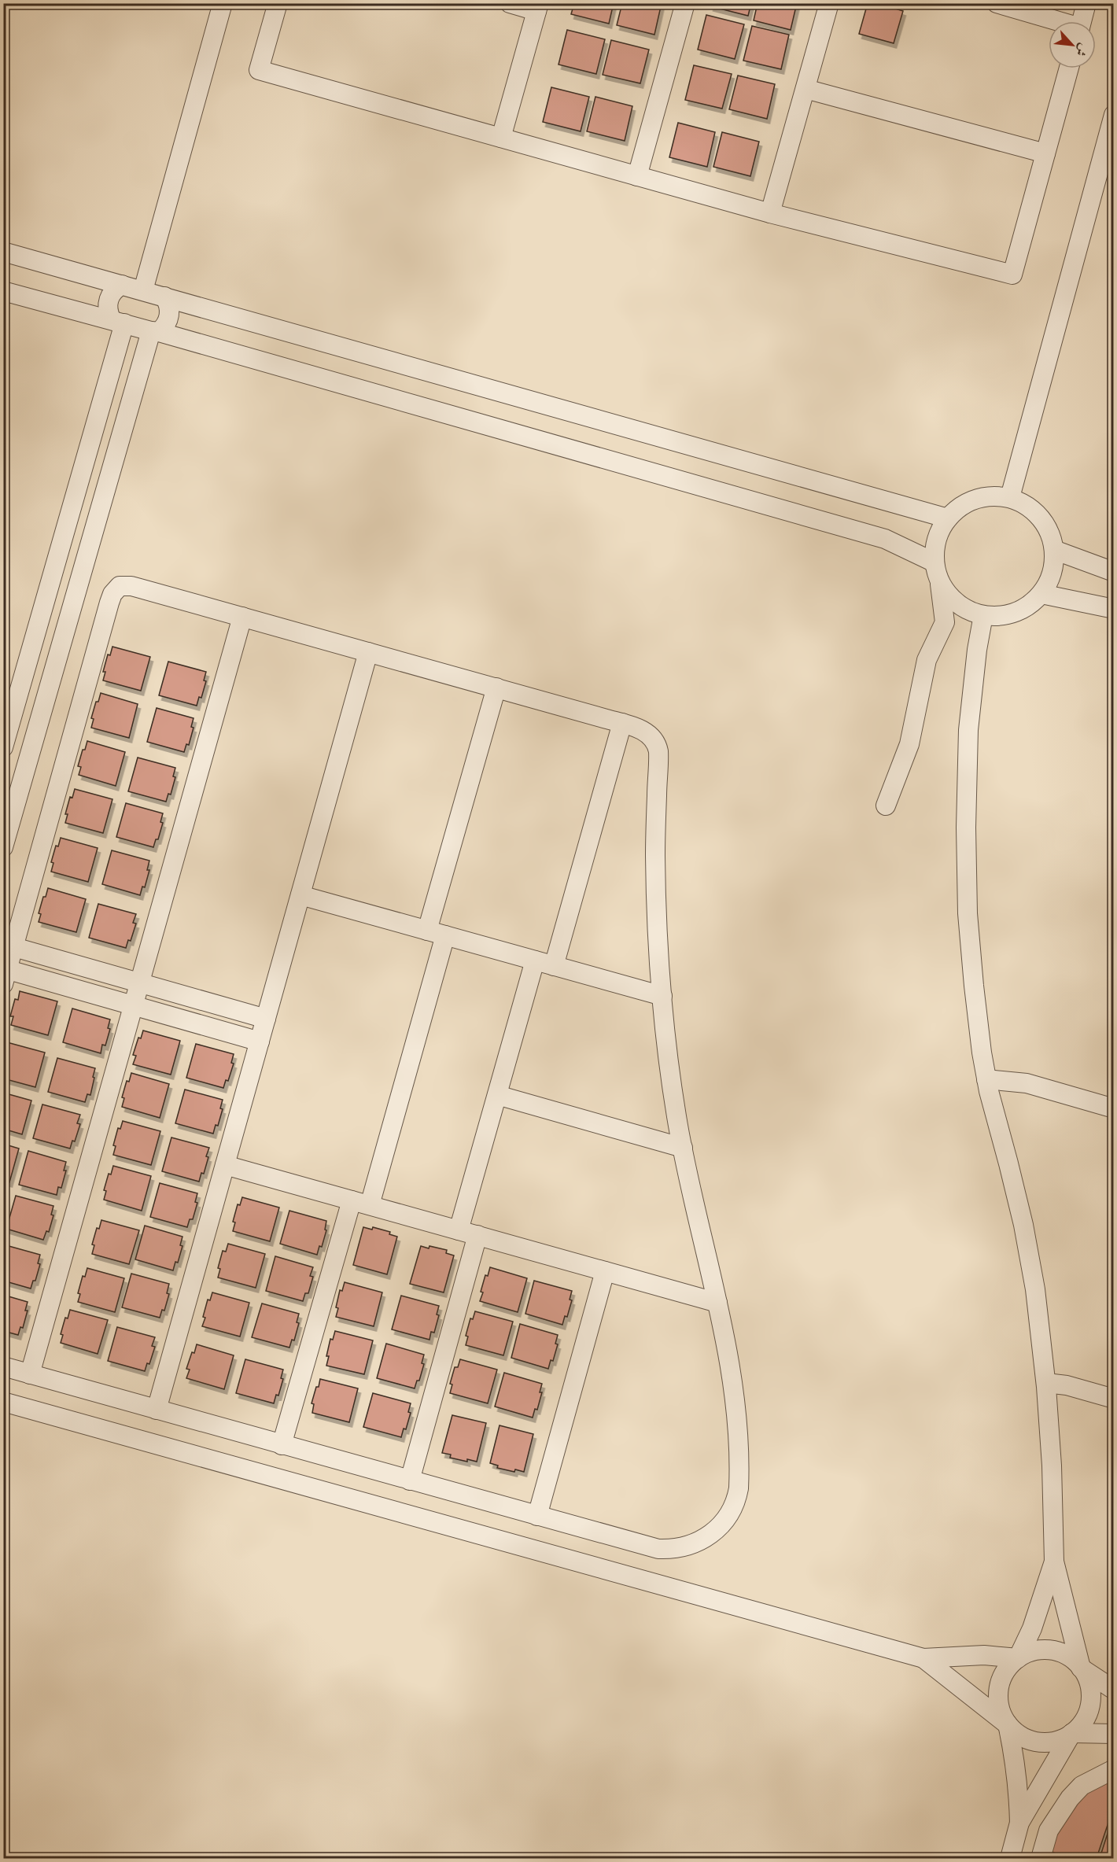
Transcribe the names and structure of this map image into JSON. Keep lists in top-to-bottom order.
{
  "north": "bottom right"
}
